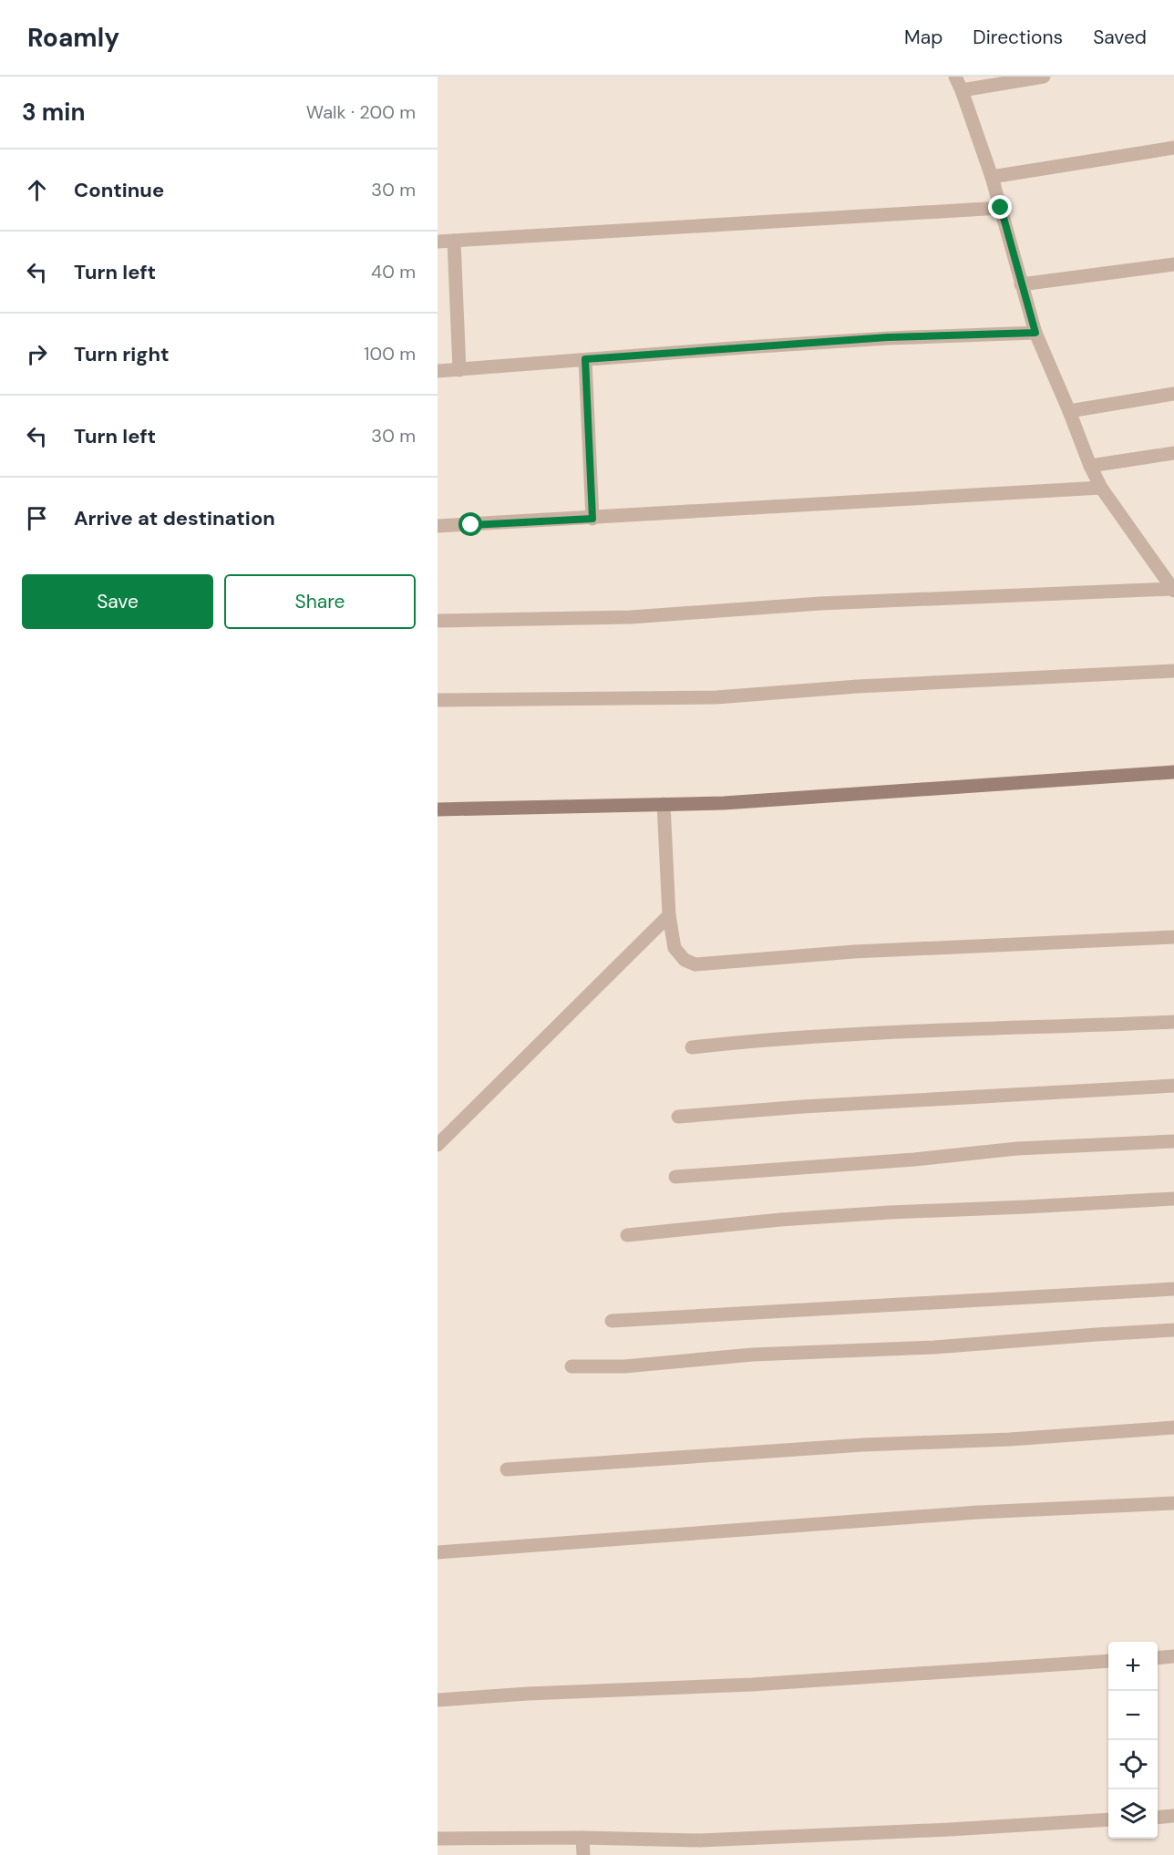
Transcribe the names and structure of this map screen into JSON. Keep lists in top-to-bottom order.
{
  "page": {
    "header": "Roamly",
    "nav": ["Map", "Directions", "Saved"],
    "heading": ["3 min", "Walk · 200 m"],
    "list": [
      ["Continue", "30 m"],
      ["Turn left", "40 m"],
      ["Turn right", "100 m"],
      ["Turn left", "30 m"],
      "Arrive at destination"
    ],
    "buttons": ["Save", "Share"],
    "map_buttons": ["+", "−"]
  }
}
